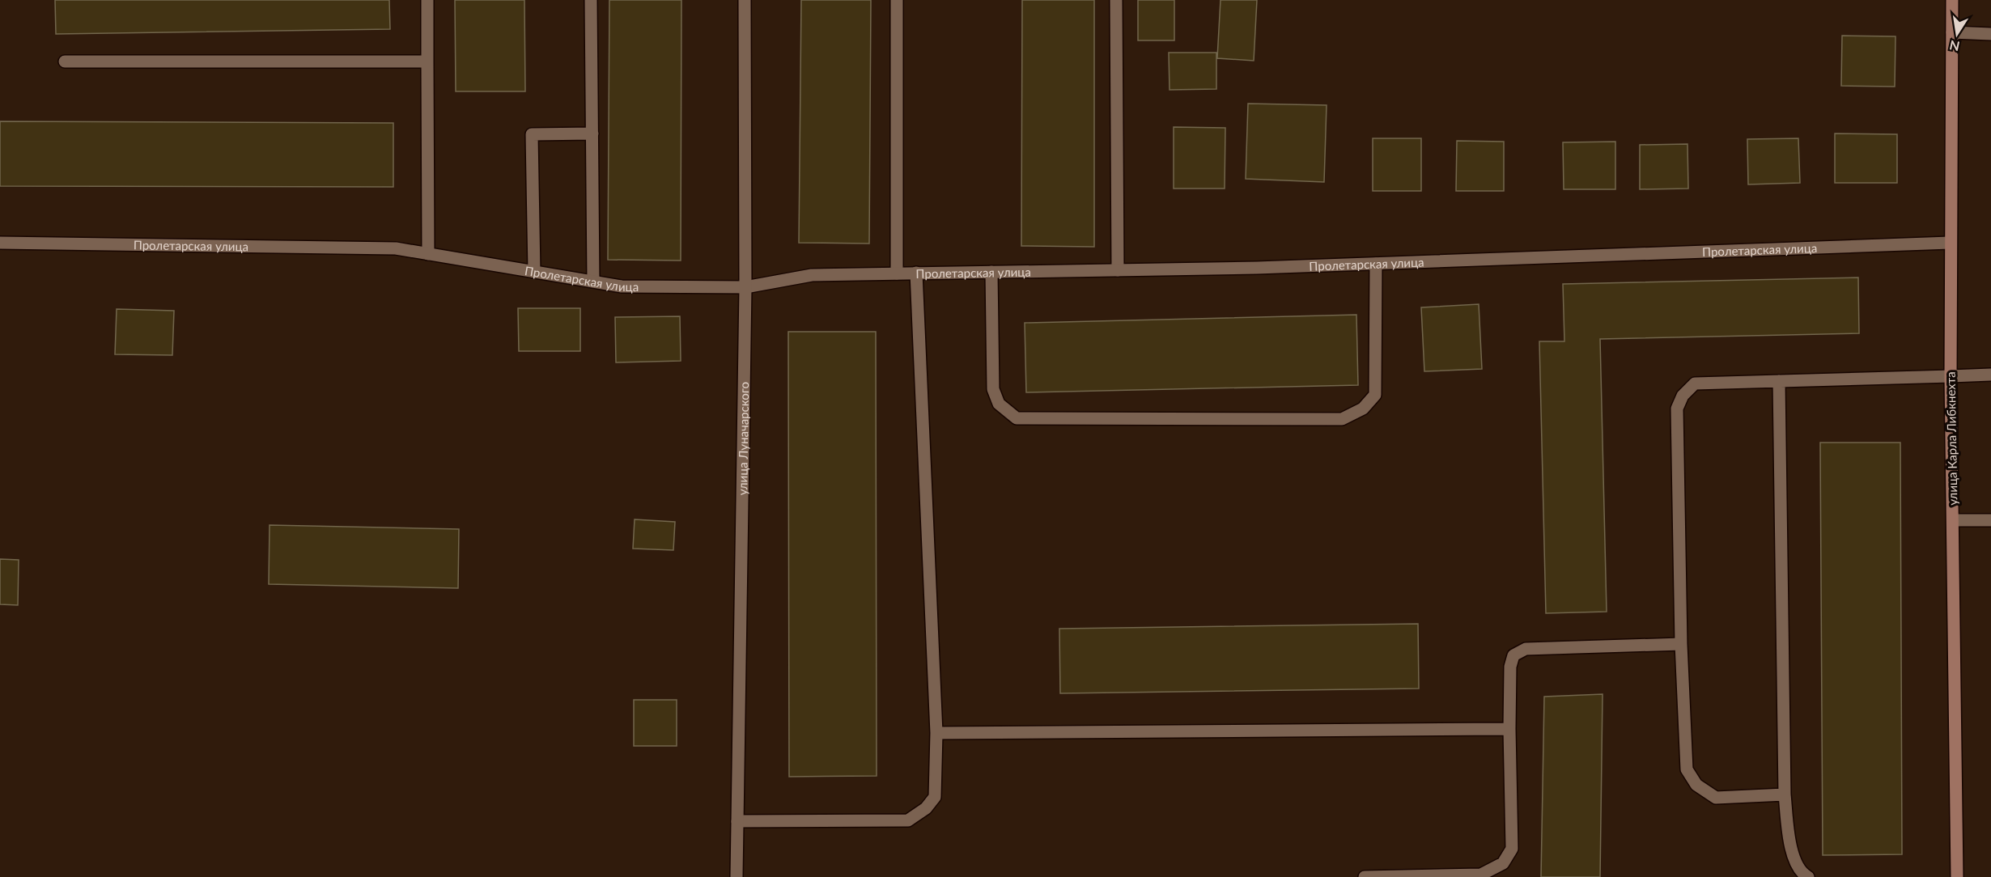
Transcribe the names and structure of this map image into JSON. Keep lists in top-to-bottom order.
{
  "streets": {
    "street": ["Пролетарская улица", "улица Луначарского", "улица Карла Либкнехта"]
  },
  "crossings": [
    ["Пролетарская улица", "улица Луначарского"],
    ["Пролетарская улица", "улица Карла Либкнехта"]
  ],
  "north": "bottom"
}
